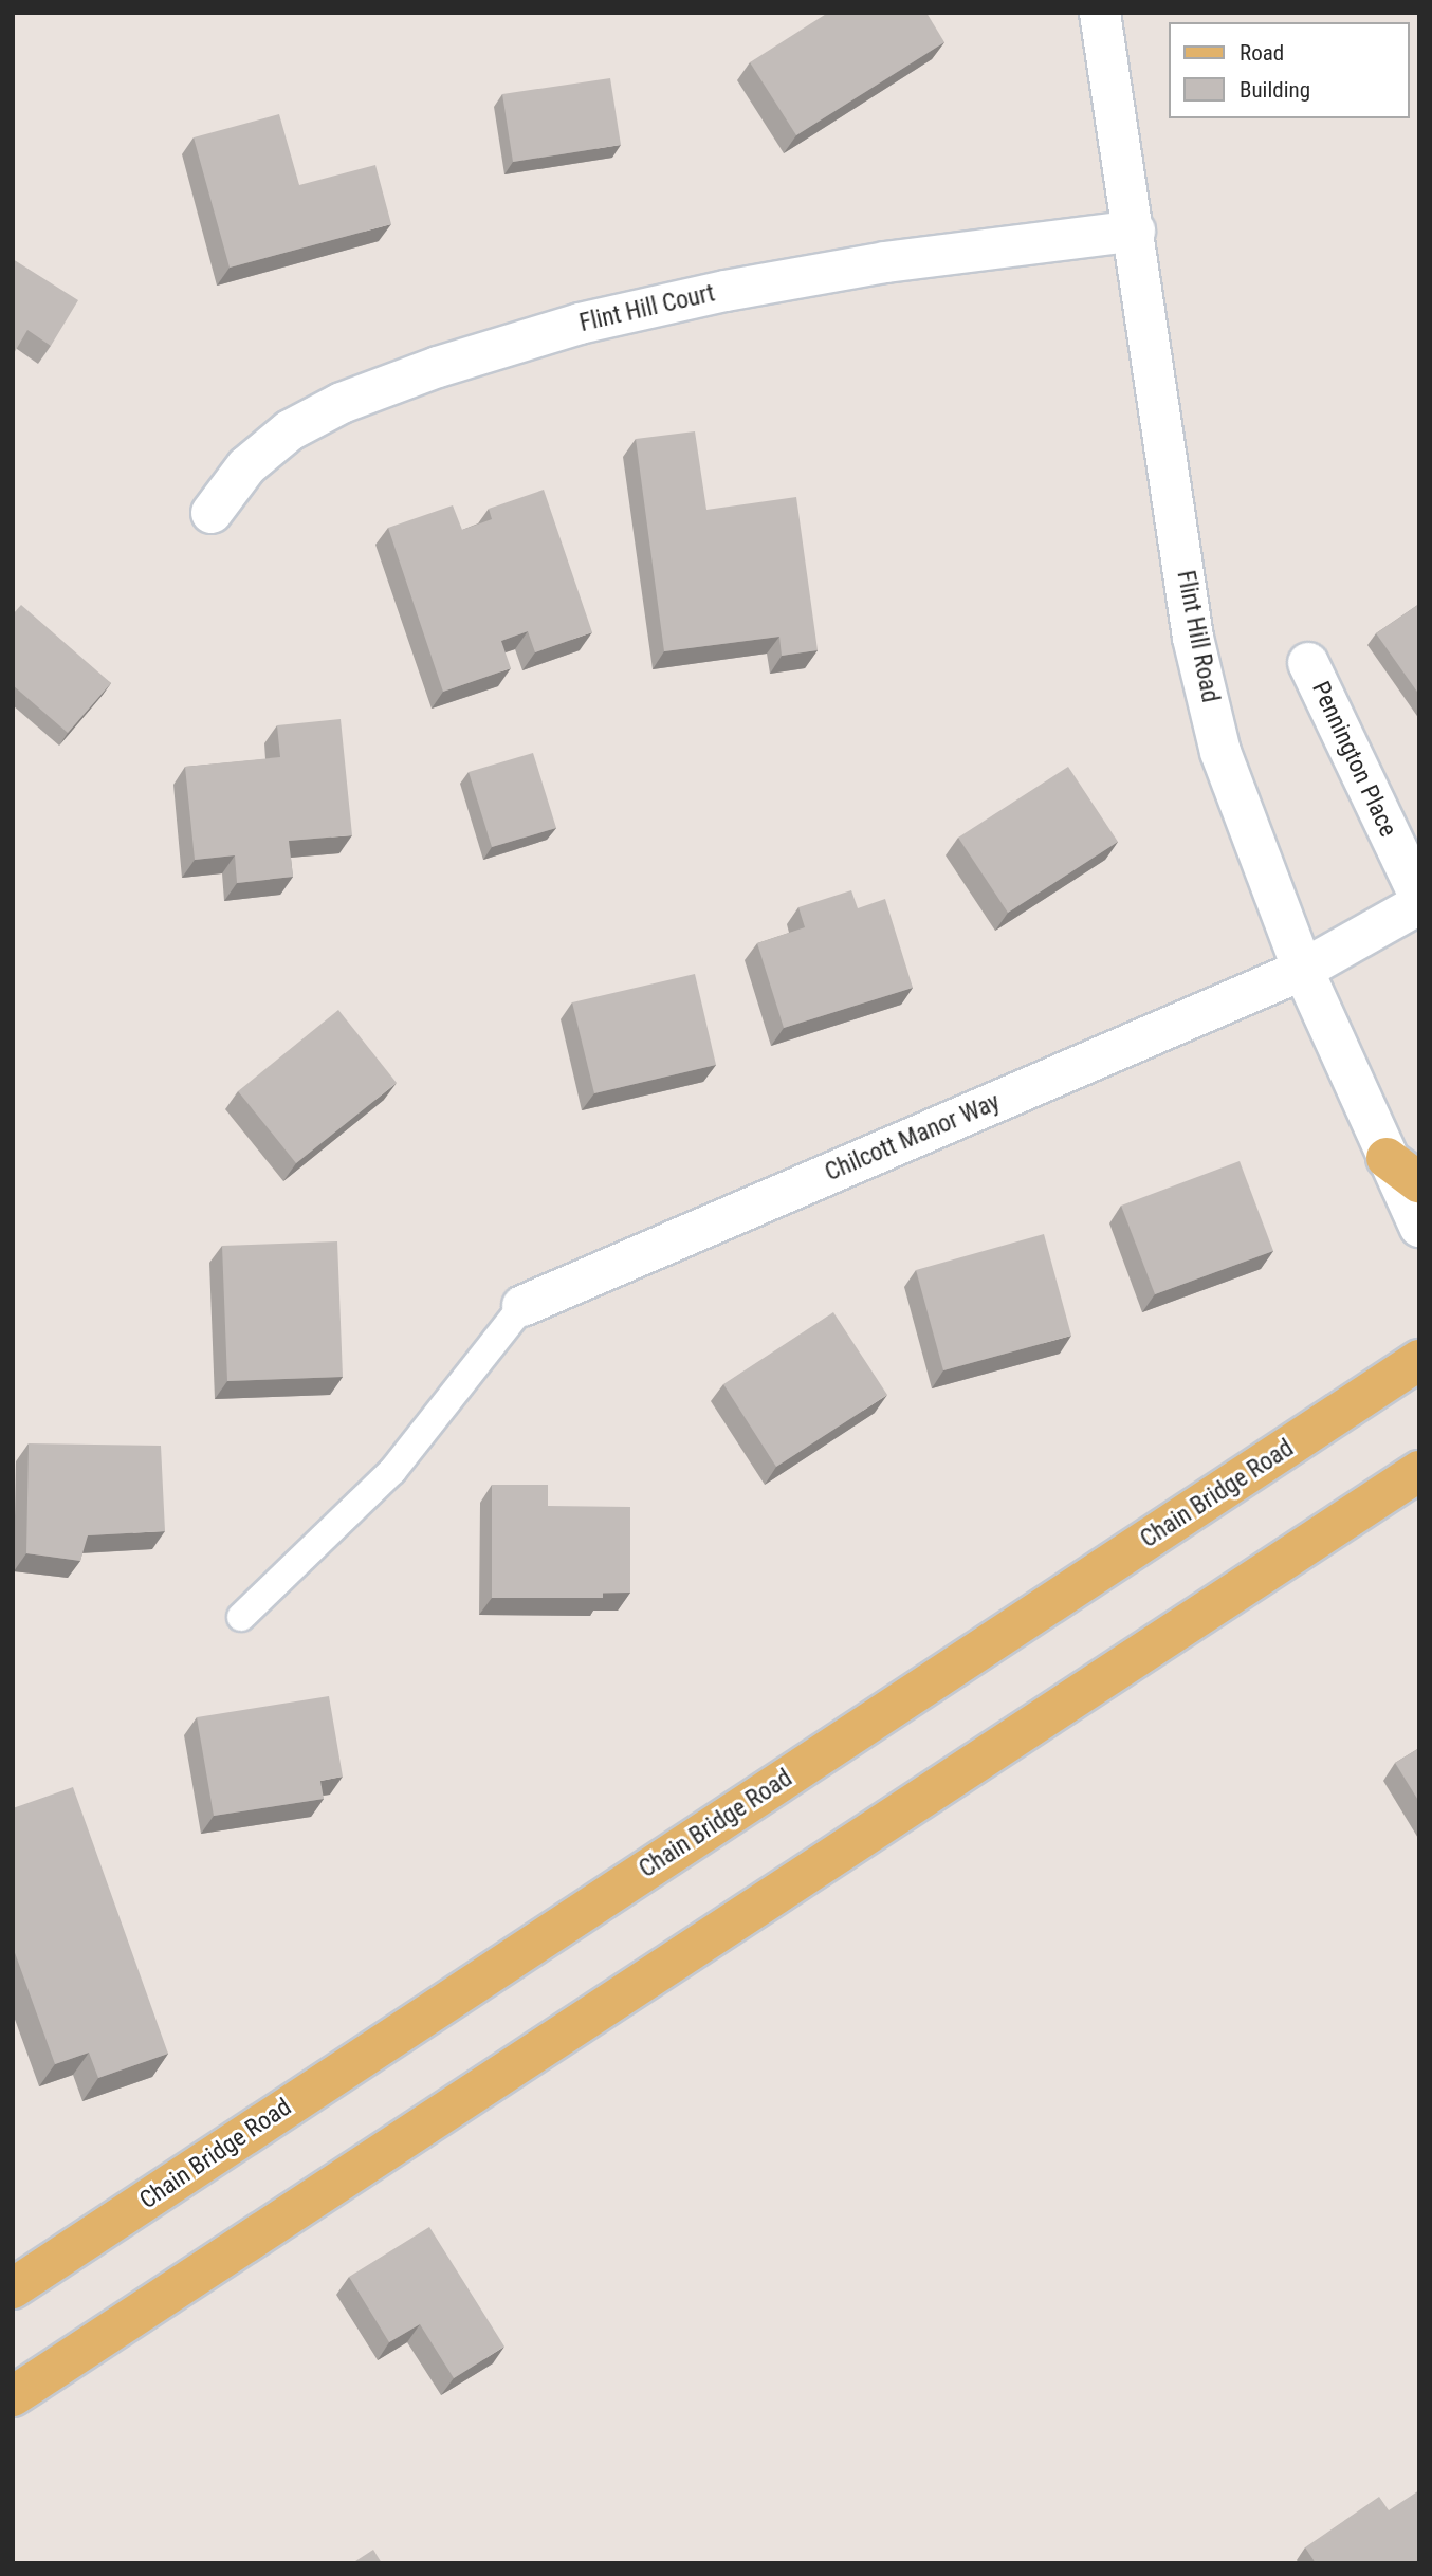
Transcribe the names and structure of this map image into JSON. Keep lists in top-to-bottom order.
{
  "streets": {
    "main road": ["Chain Bridge Road"],
    "street": [
      "Flint Hill Court",
      "Flint Hill Road",
      "Pennington Place",
      "Chilcott Manor Way"
    ]
  },
  "crossings": [
    ["Flint Hill Court", "Flint Hill Road"],
    ["Flint Hill Road", "Chilcott Manor Way"]
  ],
  "legend": ["Road", "Building"]
}
